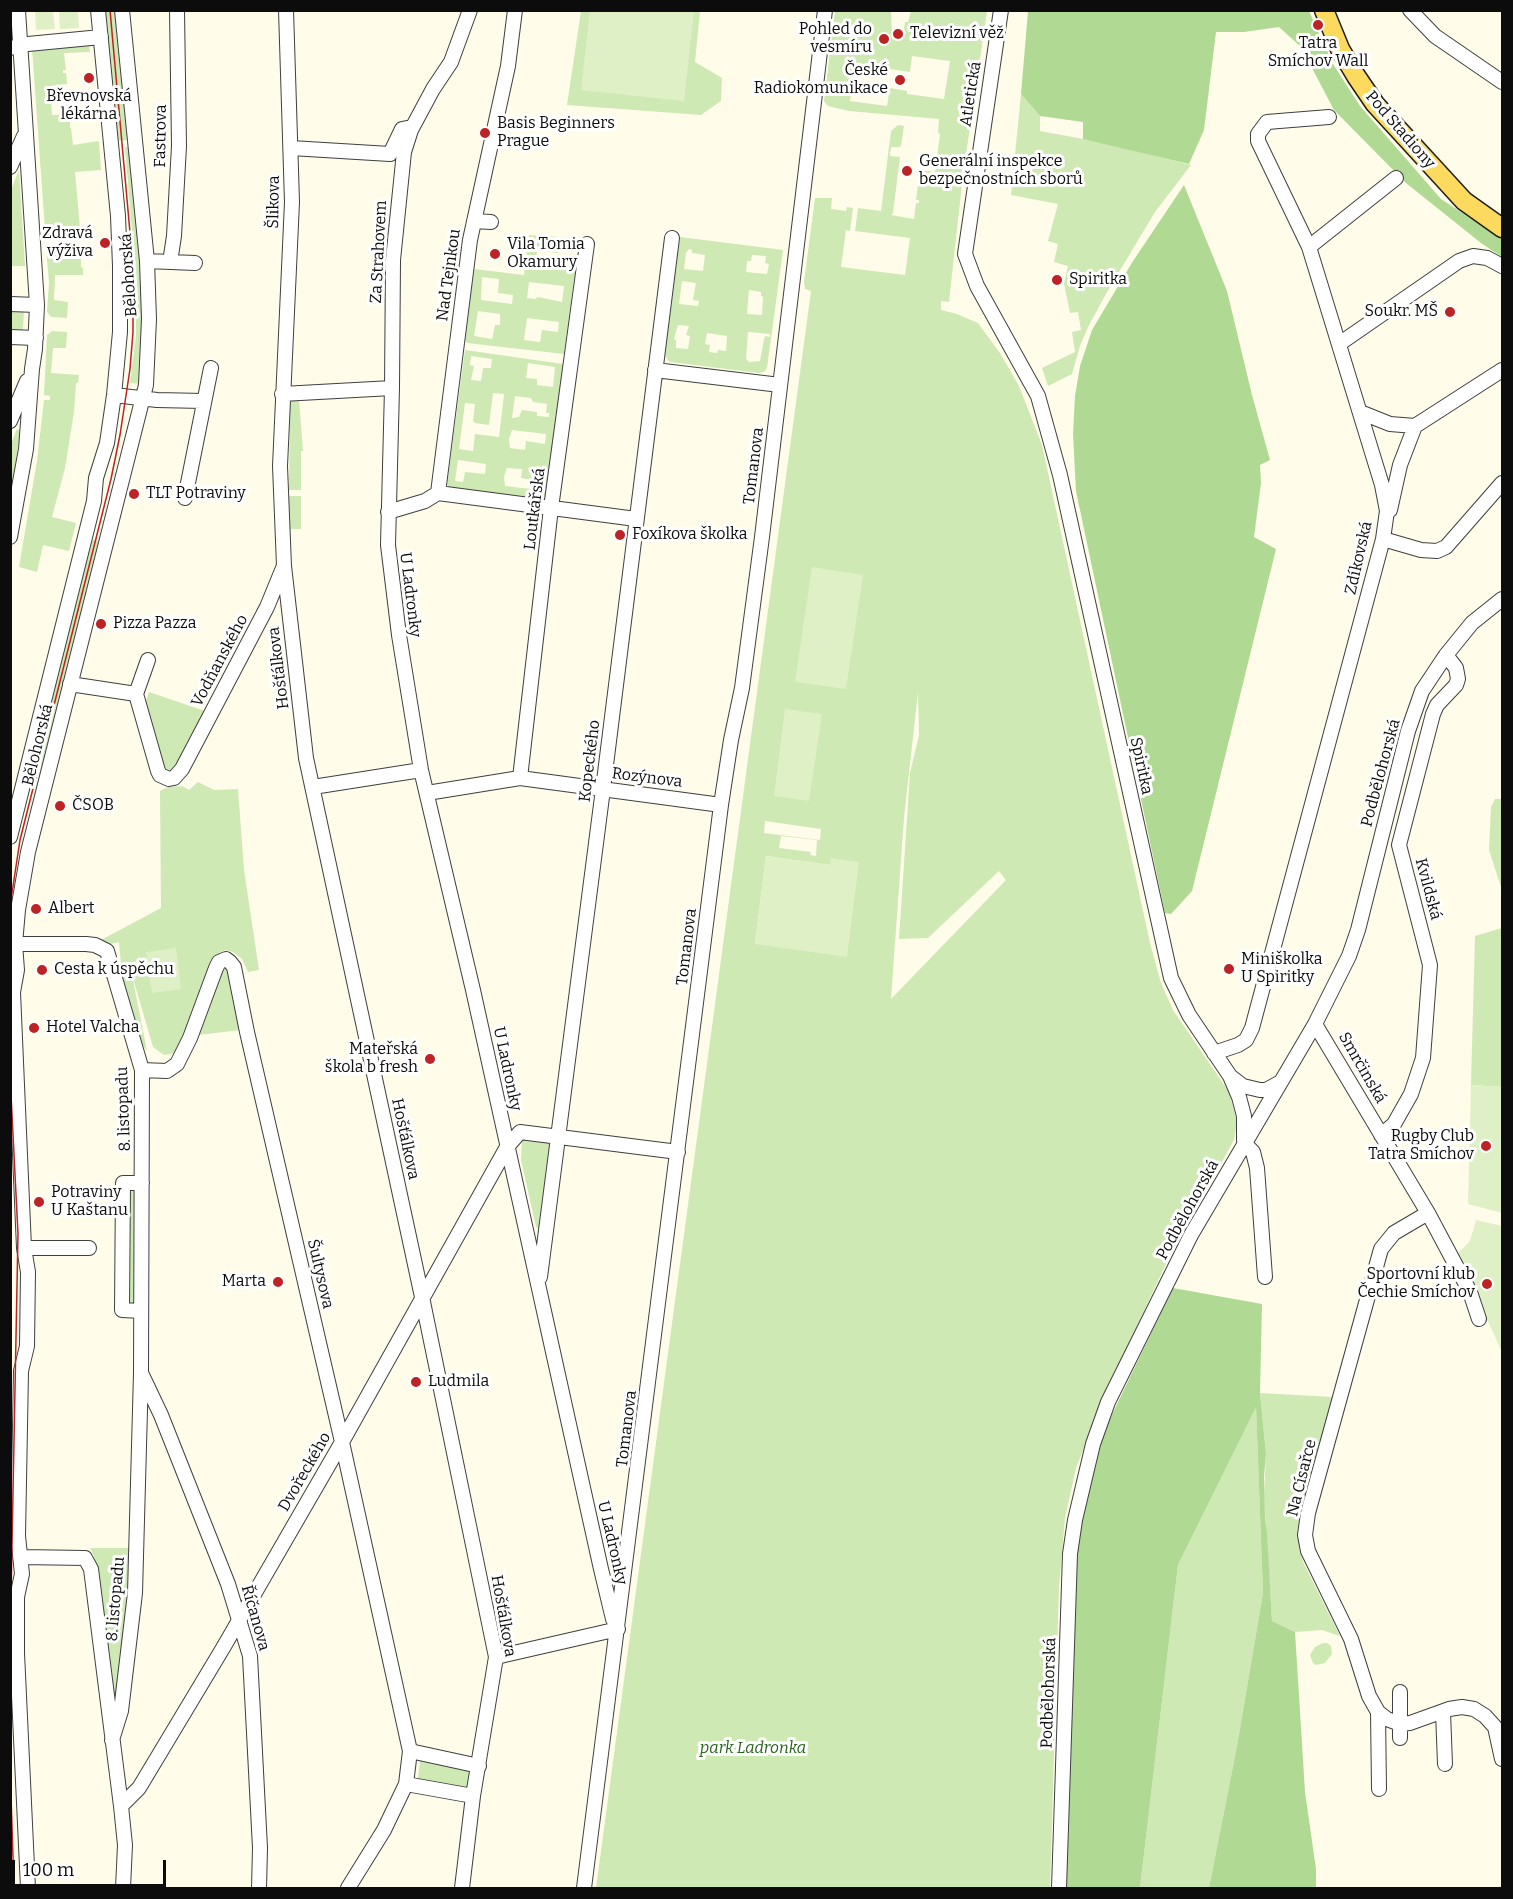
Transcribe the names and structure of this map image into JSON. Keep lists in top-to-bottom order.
{
  "streets": {
    "main road": ["Pod Stadiony"],
    "street": [
      "Atletická",
      "Fastrova",
      "Šlikova",
      "Za Strahovem",
      "Bělohorská",
      "Nad Tejnkou",
      "Tomanova",
      "Loutkářská",
      "Zdíkovská",
      "U Ladronky",
      "Vodňanského",
      "Hošťálkova",
      "Kopeckého",
      "Spiritka",
      "Podbělohorská",
      "Rozýnova",
      "Kvildská",
      "Smrčinská",
      "8. listopadu",
      "Šultysova",
      "Dvořeckého",
      "Na Císařce",
      "Říčanova"
    ]
  },
  "crossings": [
    ["Atletická", "Spiritka"],
    ["Šlikova", "Hošťálkova"],
    ["Za Strahovem", "U Ladronky"],
    ["Bělohorská", "8. listopadu"],
    ["Tomanova", "U Ladronky"],
    ["Tomanova", "Rozýnova"],
    ["Loutkářská", "Rozýnova"],
    ["Zdíkovská", "Spiritka"],
    ["U Ladronky", "Kopeckého"],
    ["U Ladronky", "Rozýnova"],
    ["U Ladronky", "Dvořeckého"],
    ["Vodňanského", "Hošťálkova"],
    ["Hošťálkova", "Dvořeckého"],
    ["Kopeckého", "Rozýnova"],
    ["Spiritka", "Podbělohorská"],
    ["Podbělohorská", "Kvildská"],
    ["Podbělohorská", "Smrčinská"],
    ["Kvildská", "Smrčinská"],
    ["Smrčinská", "Na Císařce"],
    ["8. listopadu", "Šultysova"],
    ["8. listopadu", "Dvořeckého"],
    ["8. listopadu", "Říčanova"],
    ["Šultysova", "Dvořeckého"],
    ["Dvořeckého", "Říčanova"]
  ],
  "parks": ["park Ladronka"],
  "places": [
    "Tatra Smíchov Wall",
    "Televizní věž",
    "Pohled do vesmíru",
    "Břevnovská lékárna",
    "České Radiokomunikace",
    "Basis Beginners Prague",
    "Generální inspekce bezpečnostních sborů",
    "Zdravá výživa",
    "Vila Tomia Okamury",
    "Spiritka",
    "Soukr. MŠ",
    "TLT Potraviny",
    "Foxíkova školka",
    "Pizza Pazza",
    "ČSOB",
    "Albert",
    "Miniškolka U Spiritky",
    "Cesta k úspěchu",
    "Hotel Valcha",
    "Mateřská škola b fresh",
    "Rugby Club Tatra Smíchov",
    "Potraviny U Kaštanu",
    "Marta",
    "Sportovní klub Čechie Smíchov",
    "Ludmila"
  ],
  "scale_bar": "100 m"
}
